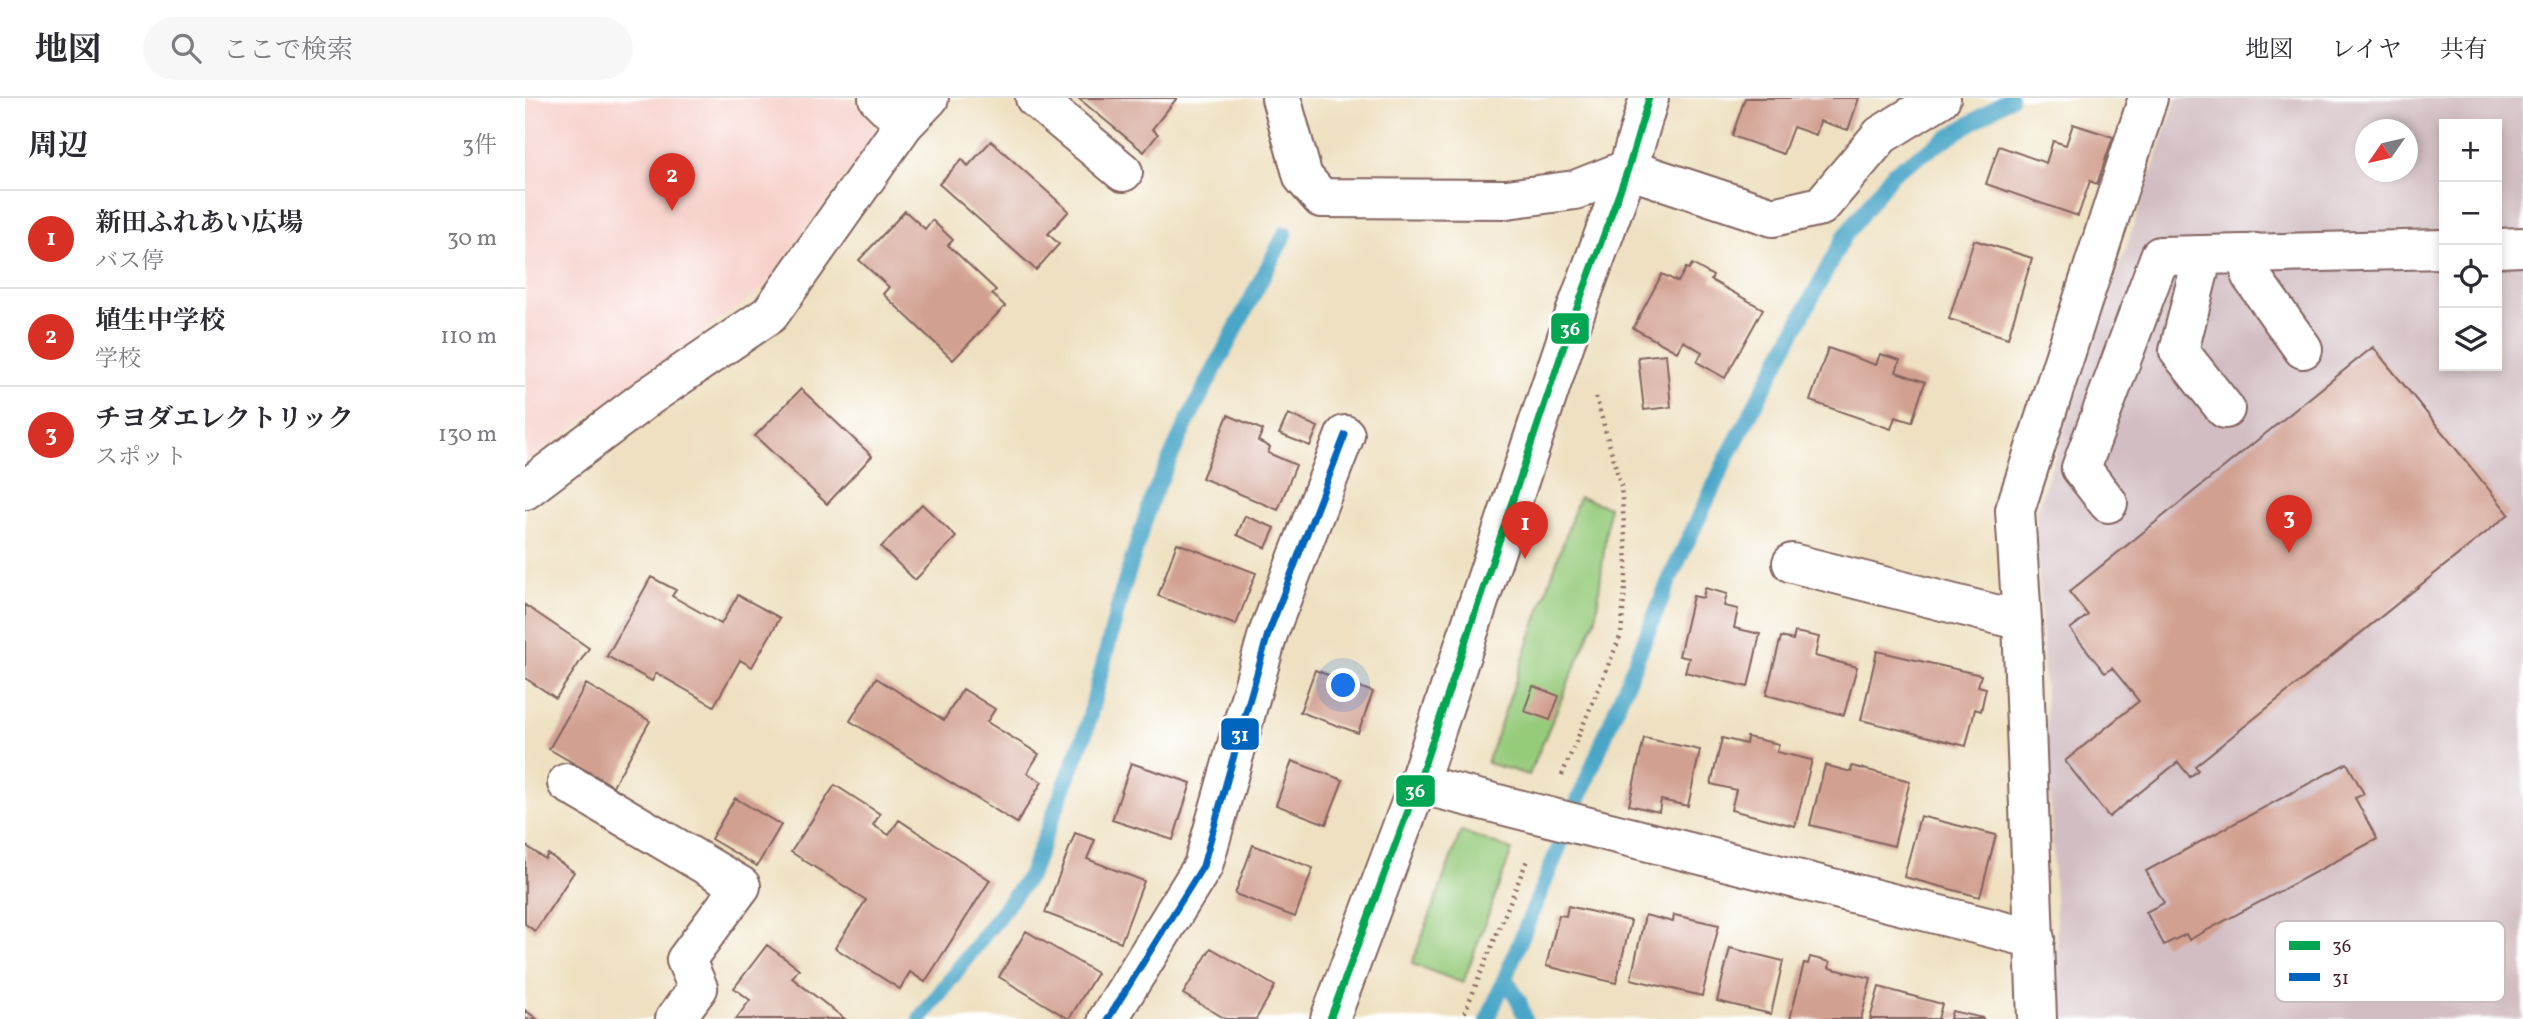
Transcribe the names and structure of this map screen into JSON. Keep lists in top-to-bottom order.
{
  "lines": ["transit line 36", "transit line 31"],
  "legend": ["36", "31"],
  "north": "bottom left",
  "page": {
    "header": "地図",
    "search": "ここで検索",
    "nav": ["地図", "レイヤ", "共有"],
    "heading": ["周辺", "3件"],
    "map_buttons": ["+", "−"],
    "pins": ["2", "3", "1"],
    "list": [
      {
        "mark": "1",
        "name": "新田ふれあい広場",
        "note": "バス停",
        "value": "30 m"
      },
      {
        "mark": "2",
        "name": "埴生中学校",
        "note": "学校",
        "value": "110 m"
      },
      {
        "mark": "3",
        "name": "チヨダエレクトリック",
        "note": "スポット",
        "value": "130 m"
      }
    ]
  }
}
